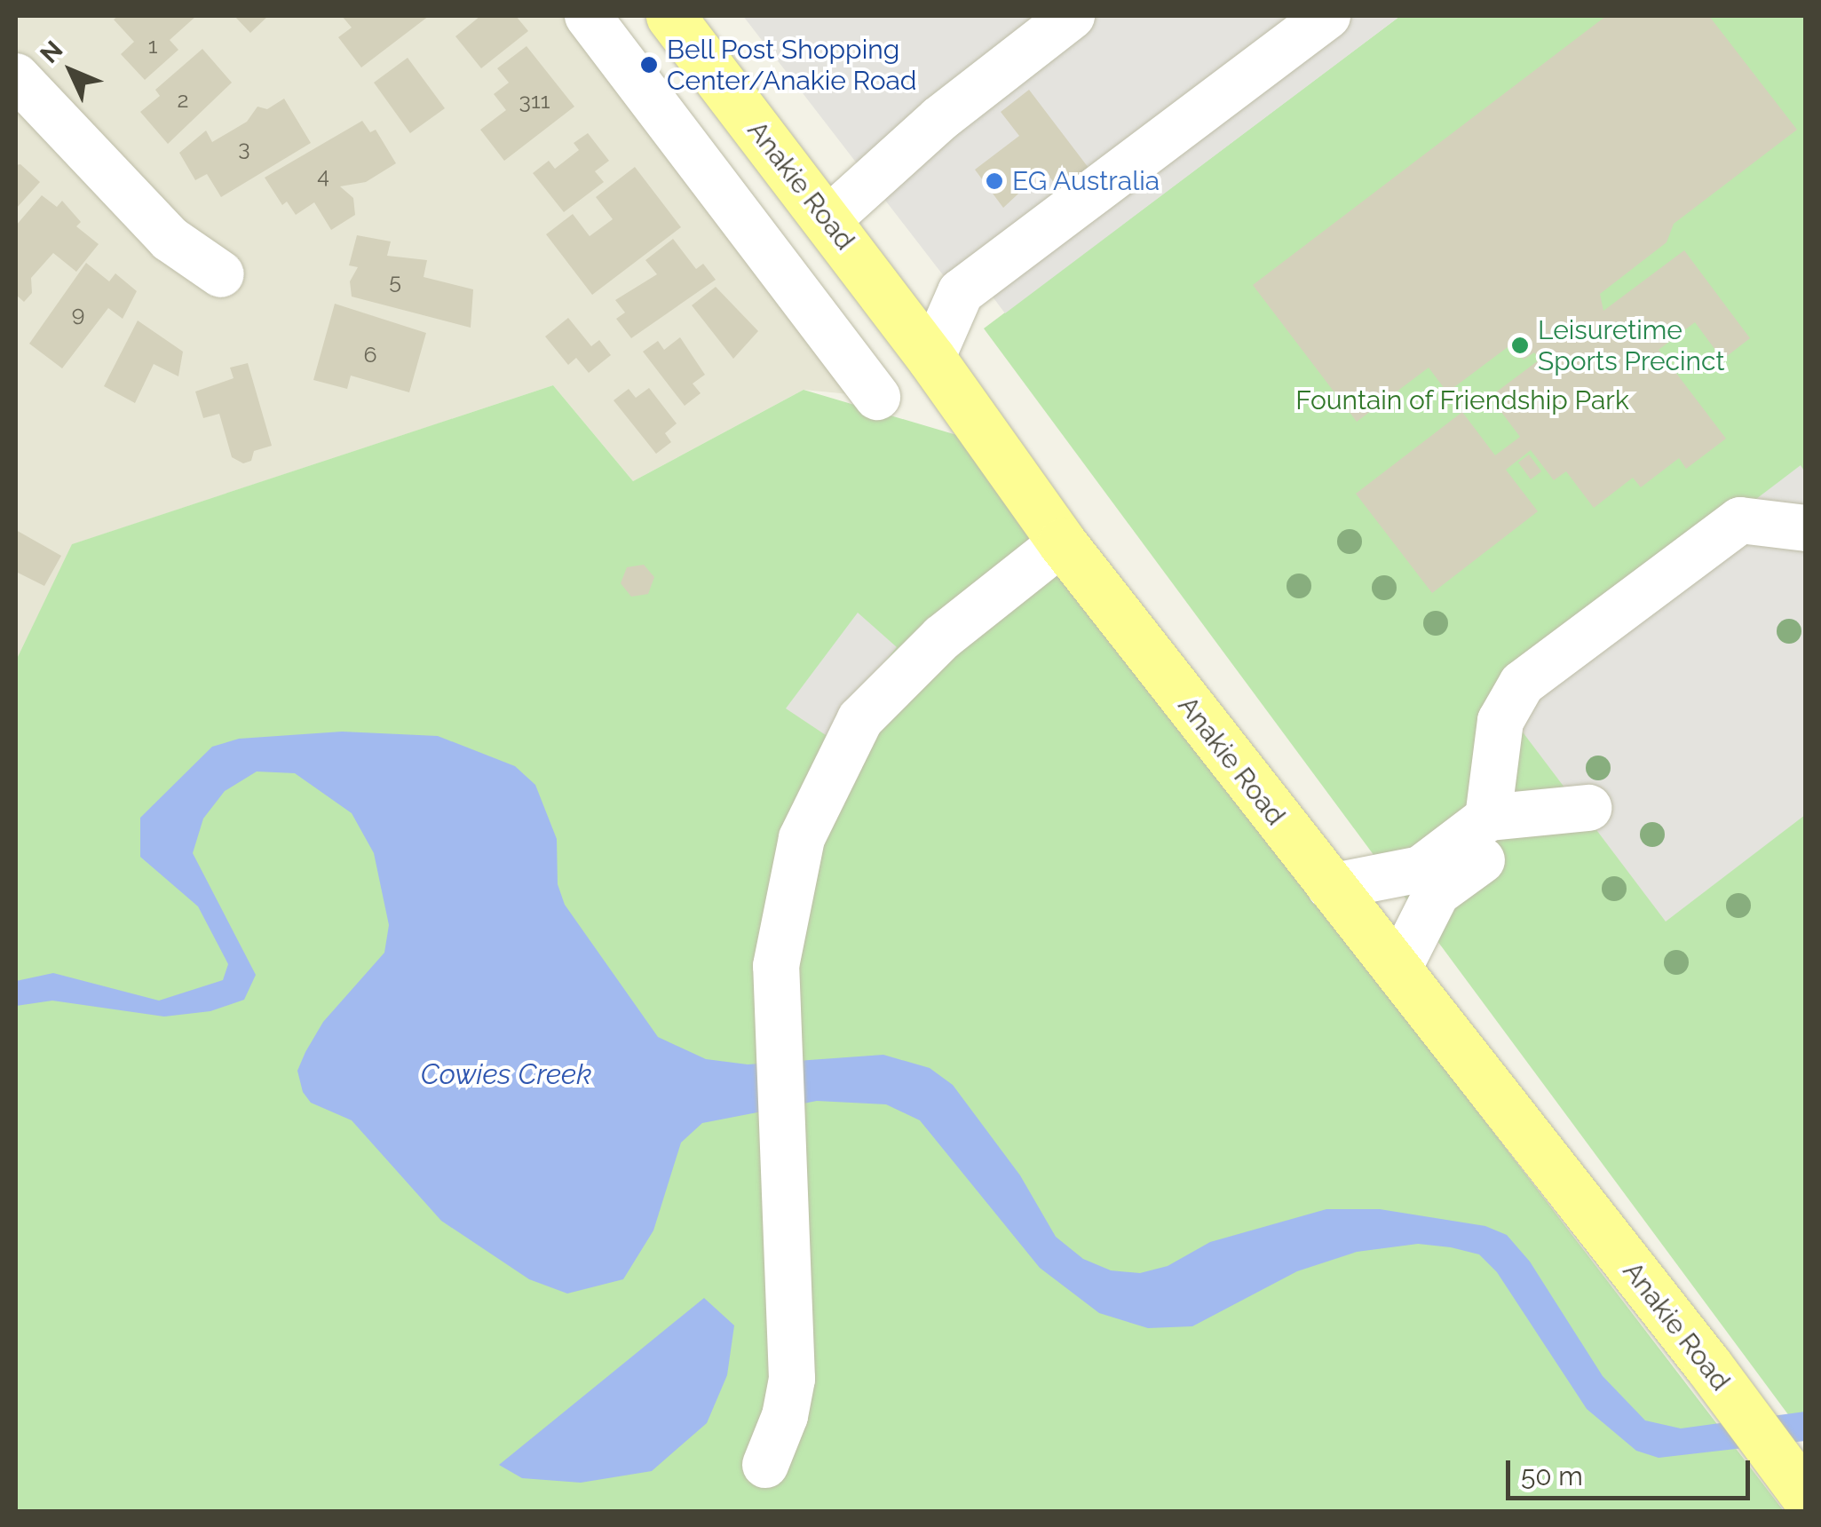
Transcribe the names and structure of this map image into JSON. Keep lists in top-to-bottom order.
{
  "streets": {
    "main road": ["Anakie Road"]
  },
  "water": ["Cowies Creek"],
  "parks": ["Fountain of Friendship Park"],
  "places": ["Bell Post Shopping Center/Anakie Road", "EG Australia", "Leisuretime Sports Precinct"],
  "house_numbers": [
    "1",
    "2",
    "311",
    "3",
    "4",
    "5",
    "9",
    "6"
  ],
  "scale_bar": "50 m",
  "north": "top left"
}
